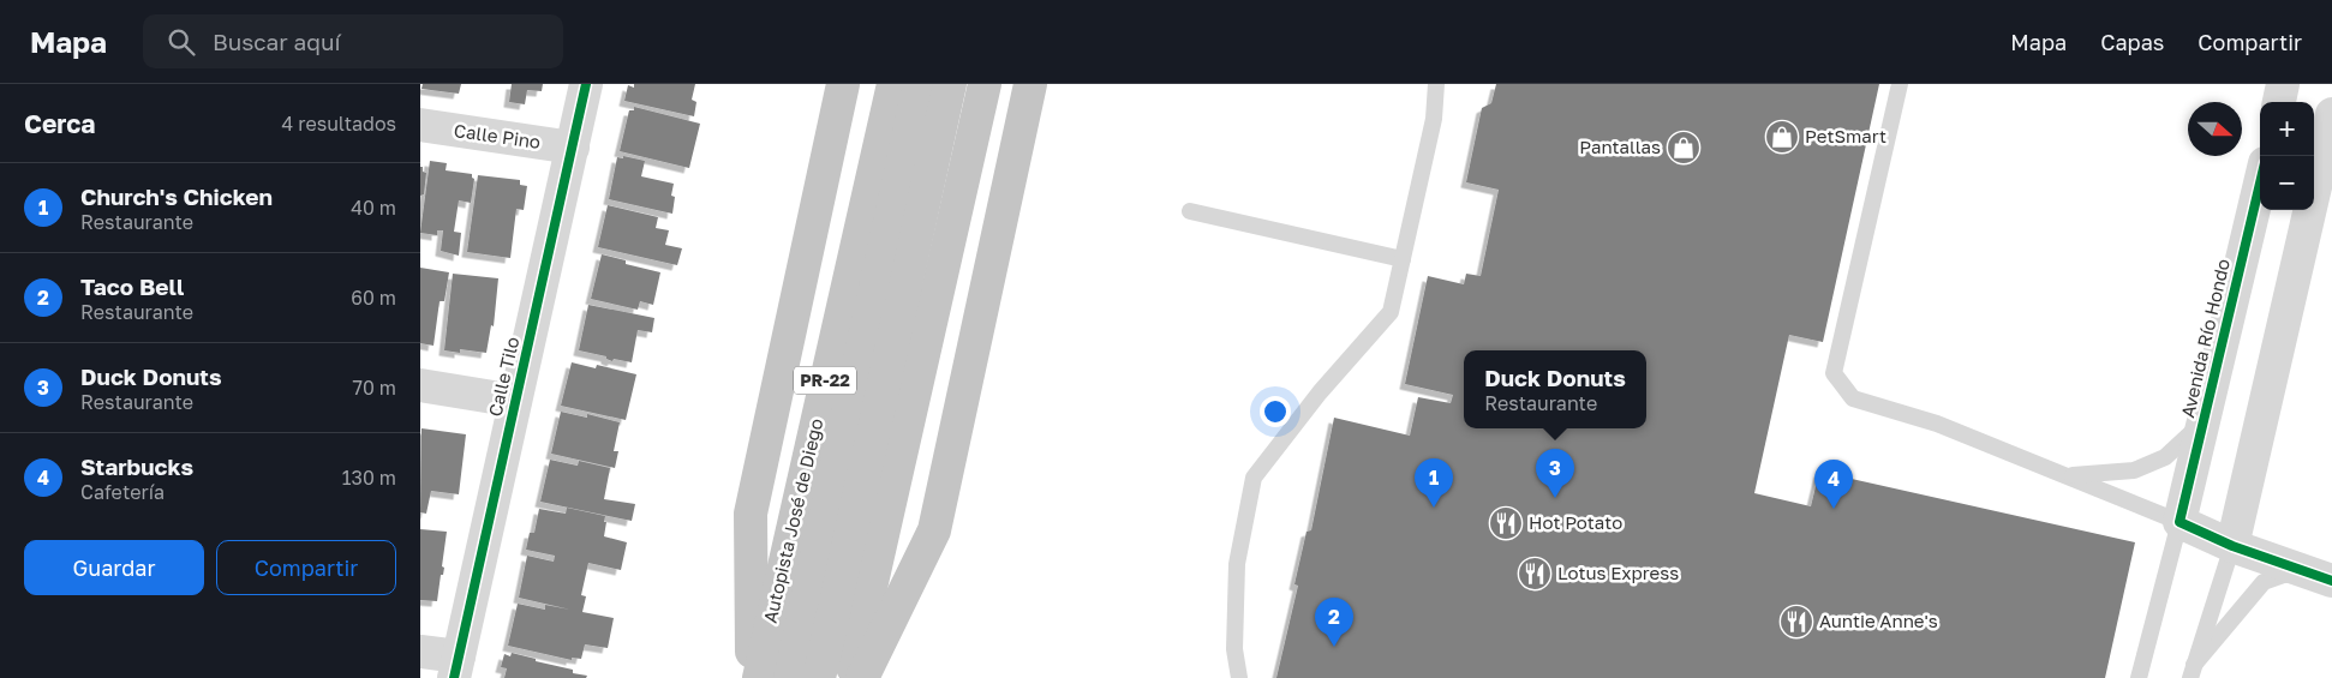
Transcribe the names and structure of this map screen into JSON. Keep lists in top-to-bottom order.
{
  "streets": {
    "highway": ["PR-22", "Autopista José de Diego"],
    "street": ["Calle Pino", "Avenida Río Hondo", "Calle Tilo"]
  },
  "crossings": [
    ["Calle Pino", "Calle Tilo"]
  ],
  "places": {
    "shop": ["PetSmart", "Pantallas"],
    "restaurant": ["Hot Potato", "Lotus Express", "Auntie Anne's"]
  },
  "north": "right",
  "page": {
    "header": "Mapa",
    "search": "Buscar aquí",
    "nav": ["Mapa", "Capas", "Compartir"],
    "heading": ["Cerca", "4 resultados"],
    "map_buttons": ["+", "−"],
    "list": [
      {
        "mark": "1",
        "name": "Church's Chicken",
        "note": "Restaurante",
        "value": "40 m"
      },
      {
        "mark": "2",
        "name": "Taco Bell",
        "note": "Restaurante",
        "value": "60 m"
      },
      {
        "mark": "3",
        "name": "Duck Donuts",
        "note": "Restaurante",
        "value": "70 m"
      },
      {
        "mark": "4",
        "name": "Starbucks",
        "note": "Cafetería",
        "value": "130 m"
      }
    ],
    "popup": ["Duck Donuts", "Restaurante"],
    "pins": [
      "3",
      "1",
      "4",
      "2"
    ],
    "buttons": ["Guardar", "Compartir"]
  }
}
